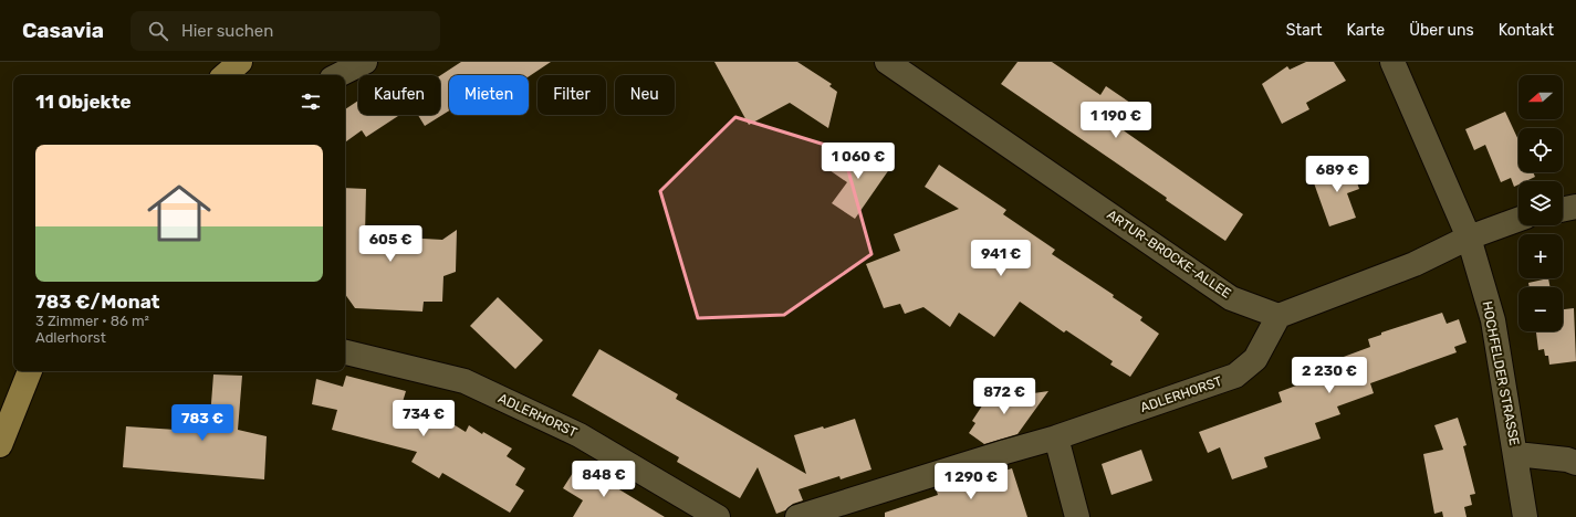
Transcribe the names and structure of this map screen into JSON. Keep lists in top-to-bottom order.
{
  "streets": {
    "street": ["ARTUR-BROCKE-ALLEE", "HOCHFELDER STRASSE", "ADLERHORST"]
  },
  "crossings": [
    ["ARTUR-BROCKE-ALLEE", "ADLERHORST"]
  ],
  "north": "left",
  "page": {
    "header": "Casavia",
    "search": "Hier suchen",
    "nav": [
      "Start",
      "Karte",
      "Über uns",
      "Kontakt"
    ],
    "map_buttons": ["+", "−"],
    "chip": [
      "Kaufen",
      "Mieten",
      "Filter",
      "Neu"
    ],
    "heading": "11 Objekte",
    "price": [
      "1 190 €",
      "1 060 €",
      "689 €",
      "605 €",
      "941 €",
      "2 230 €",
      "872 €",
      "734 €",
      "783 €",
      "848 €",
      "1 290 €"
    ],
    "list": [
      {
        "name": "783 €/Monat",
        "note": "3 Zimmer · 86 m² · Adlerhorst"
      }
    ]
  }
}
